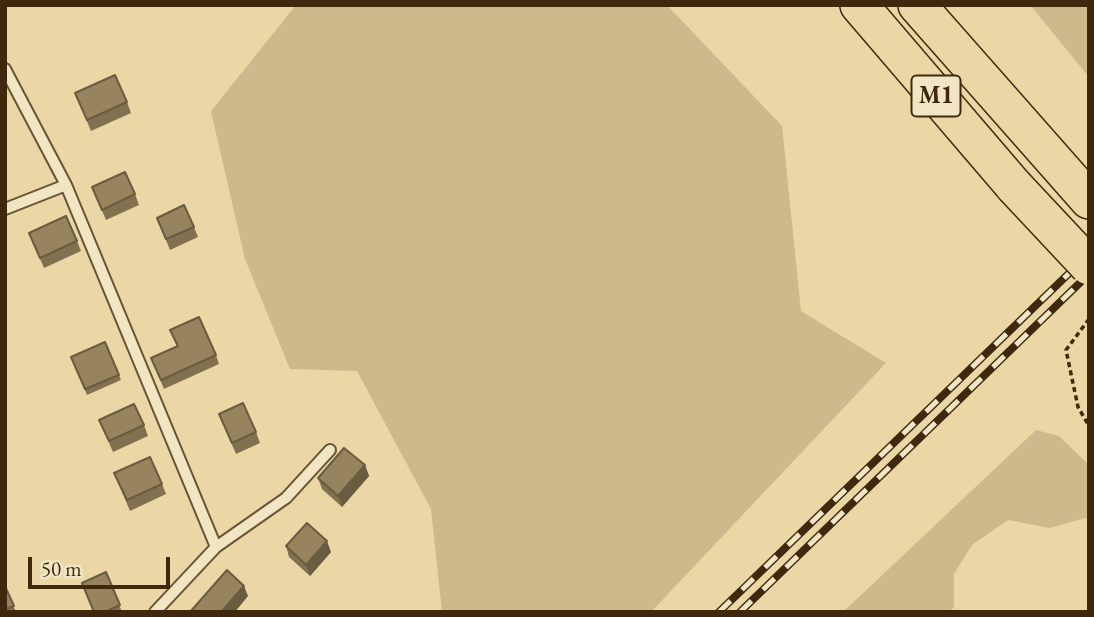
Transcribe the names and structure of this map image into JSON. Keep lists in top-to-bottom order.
{
  "streets": {
    "highway": ["М1"]
  },
  "scale_bar": "50 m"
}
